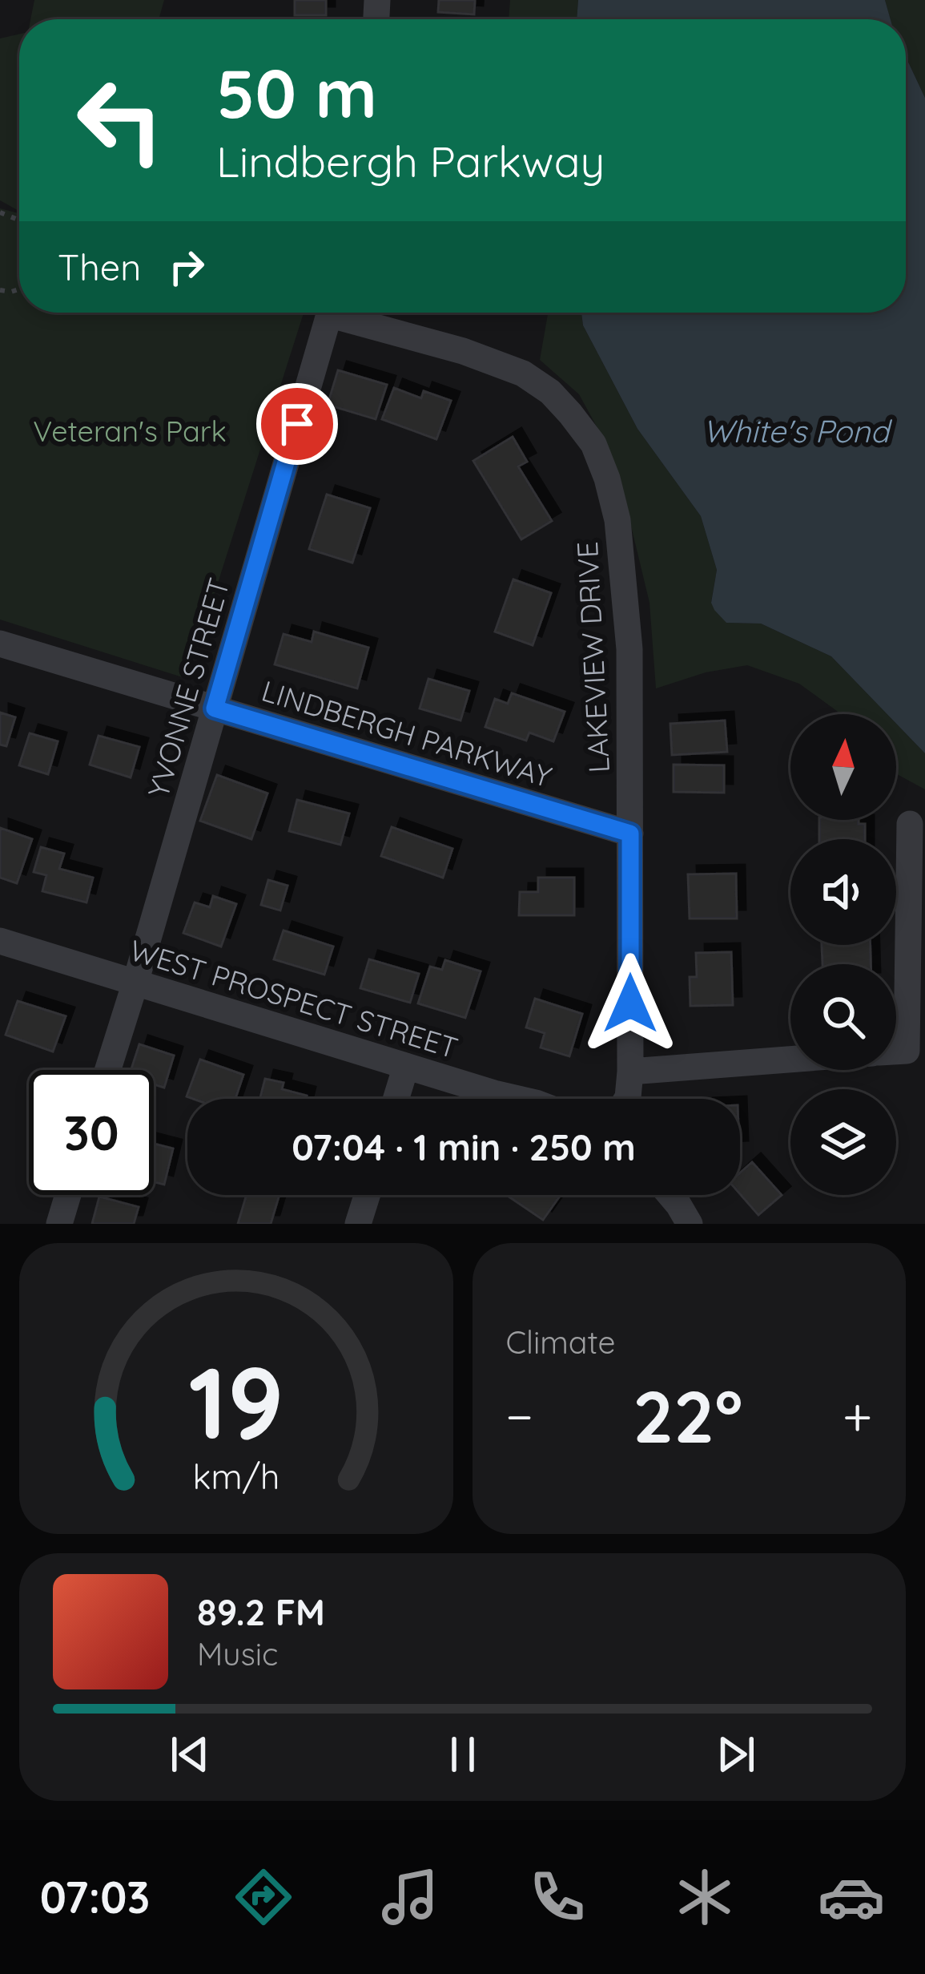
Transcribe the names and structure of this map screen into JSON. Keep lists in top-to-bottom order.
{
  "streets": {
    "street": [
      "LAKEVIEW DRIVE",
      "YVONNE STREET",
      "LINDBERGH PARKWAY",
      "WEST PROSPECT STREET"
    ]
  },
  "crossings": [
    ["LAKEVIEW DRIVE", "LINDBERGH PARKWAY"],
    ["YVONNE STREET", "LINDBERGH PARKWAY"],
    ["YVONNE STREET", "WEST PROSPECT STREET"]
  ],
  "water": ["White's Pond"],
  "parks": ["Veteran's Park"],
  "north": "top",
  "page": {
    "turn": ["50 m", "Lindbergh Parkway"],
    "then": "Then",
    "limit": "30",
    "trip": "07:04 · 1 min · 250 m",
    "tile": "Climate",
    "heat": ["−", "22°", "+"],
    "song": ["89.2 FM", "Music"],
    "tabs": "07:03",
    "gauge": ["19", "km/h"]
  }
}
